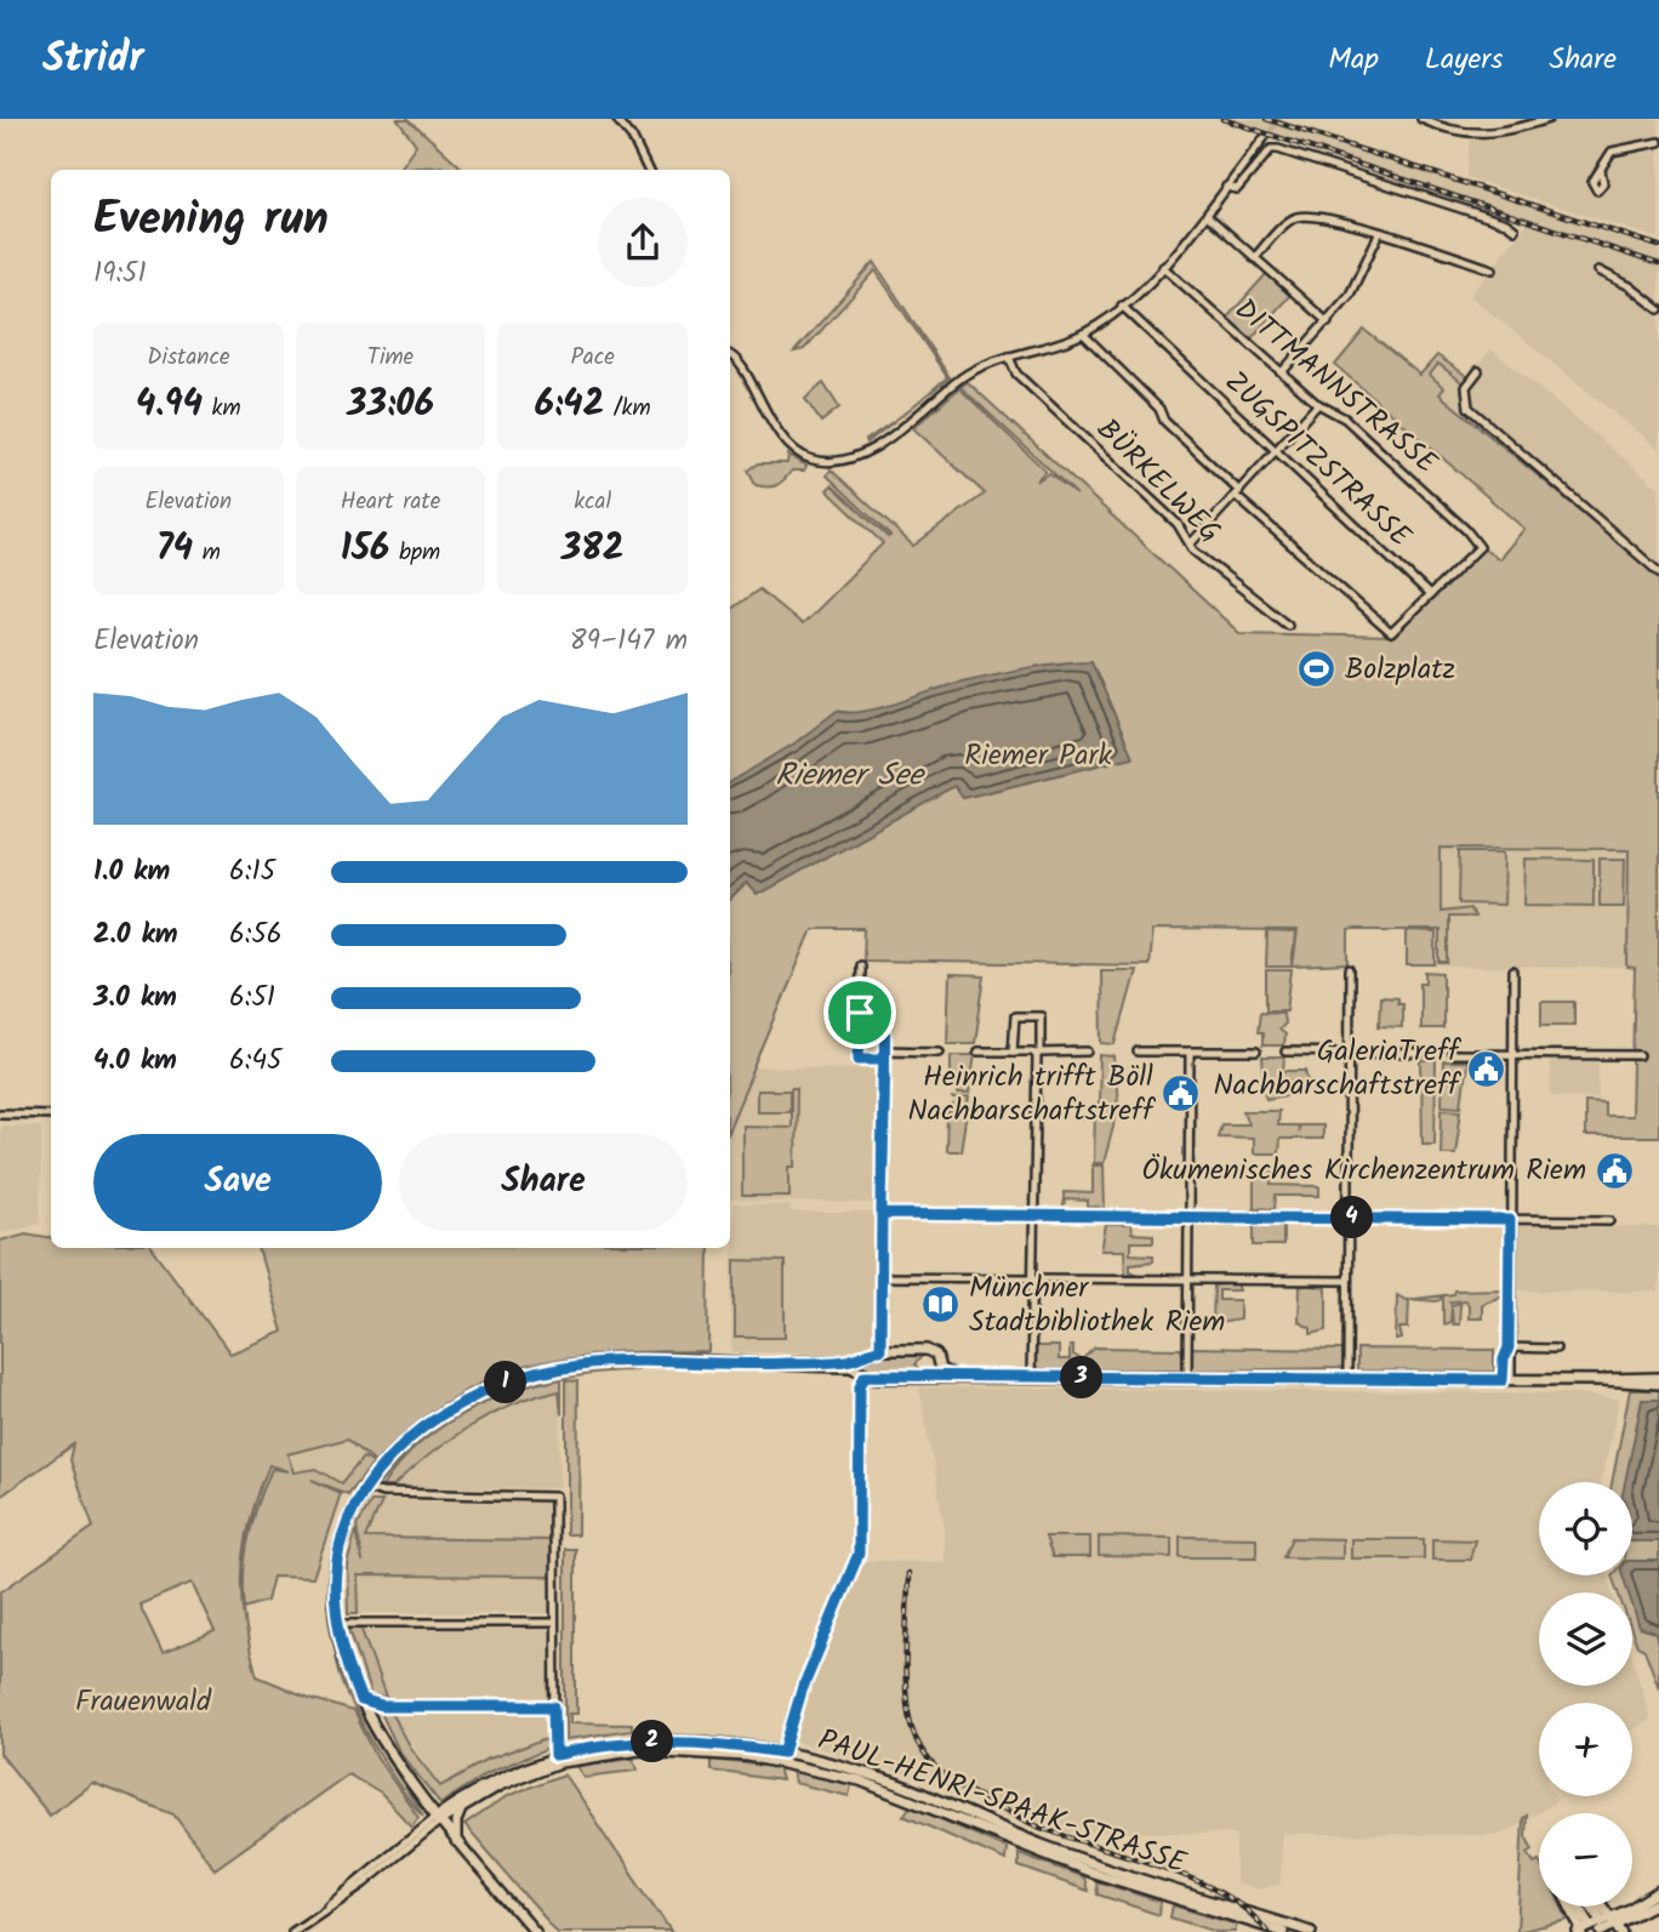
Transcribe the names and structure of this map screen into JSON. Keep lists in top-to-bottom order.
{
  "streets": {
    "main road": ["PAUL-HENRI-SPAAK-STRASSE"],
    "street": ["DITTMANNSTRASSE", "ZUGSPITZSTRASSE", "BÜRKELWEG"]
  },
  "crossings": [
    ["DITTMANNSTRASSE", "ZUGSPITZSTRASSE"]
  ],
  "water": ["Riemer See"],
  "parks": ["Riemer Park", "Frauenwald"],
  "places": {
    "sports": ["Bolzplatz"],
    "public building": ["GaleriaTreff Nachbarschaftstreff", "Heinrich trifft Böll Nachbarschaftstreff", "Ökumenisches Kirchenzentrum Riem"],
    "library": ["Münchner Stadtbibliothek Riem"]
  },
  "page": {
    "header": "Stridr",
    "nav": ["Map", "Layers", "Share"],
    "heading": ["Evening run", "19:51"],
    "stats": [
      ["Distance", "4.94 km"],
      ["Time", "33:06"],
      ["Pace", "6:42 /km"],
      ["Elevation", "74 m"],
      ["Heart rate", "156 bpm"],
      ["kcal", "382"]
    ],
    "chart": ["Elevation", "89–147 m"],
    "list": [
      {
        "name": "1.0 km",
        "note": "6:15"
      },
      {
        "name": "2.0 km",
        "note": "6:56"
      },
      {
        "name": "3.0 km",
        "note": "6:51"
      },
      {
        "name": "4.0 km",
        "note": "6:45"
      }
    ],
    "buttons": ["Save", "Share"],
    "pins": [
      "4",
      "3",
      "1",
      "2"
    ],
    "map_buttons": ["+", "−"]
  }
}
